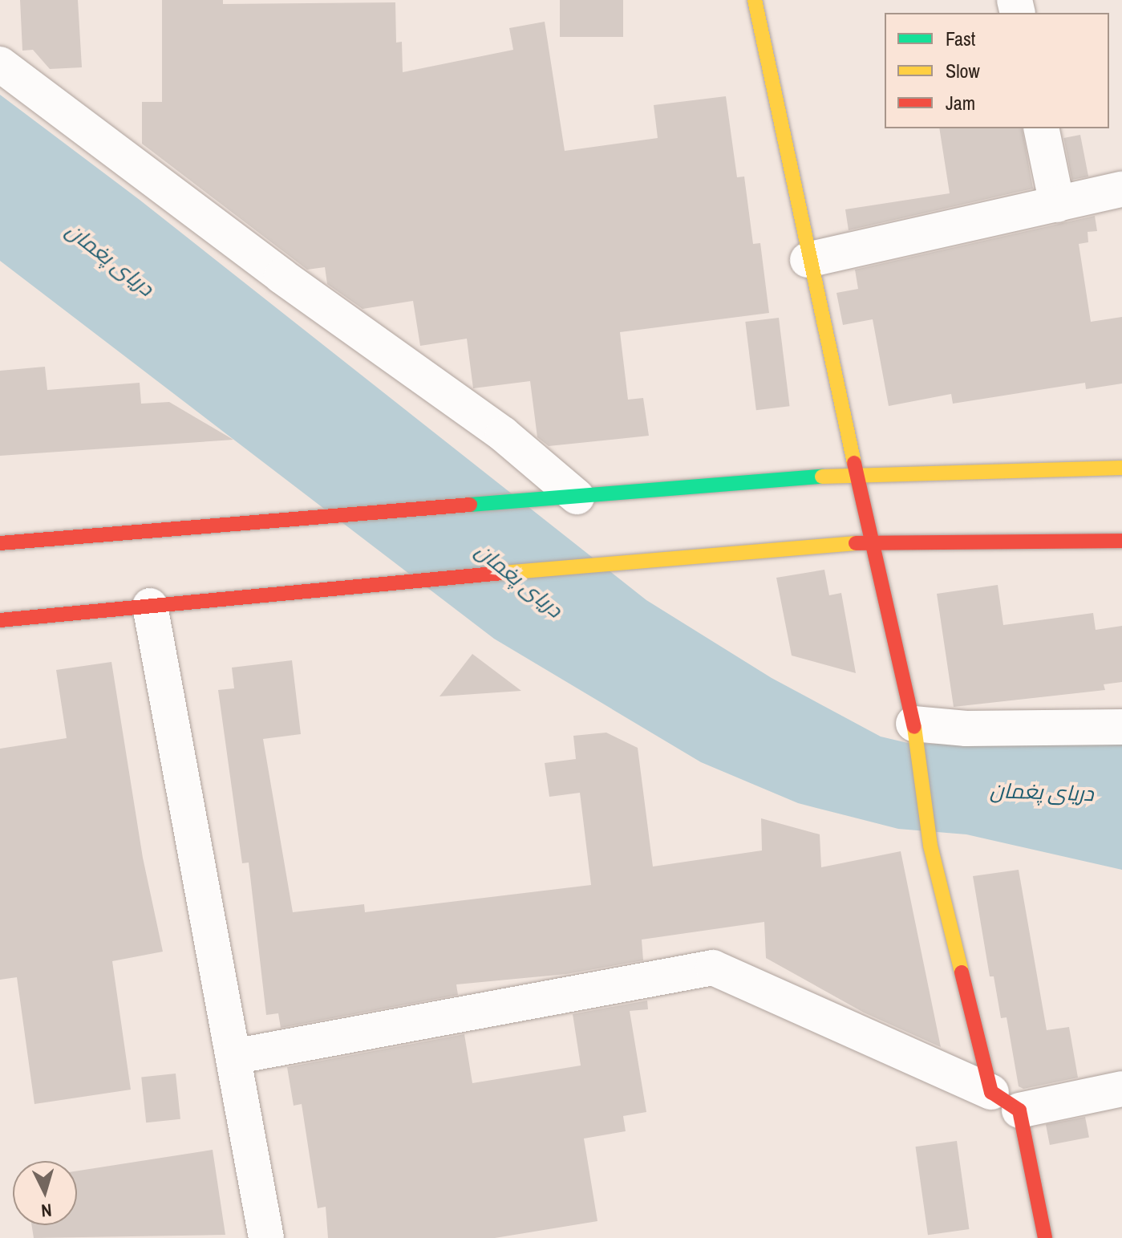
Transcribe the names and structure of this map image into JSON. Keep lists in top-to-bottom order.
{
  "water": ["دریای پغمان"],
  "legend": ["Fast", "Slow", "Jam"],
  "north": "bottom"
}
